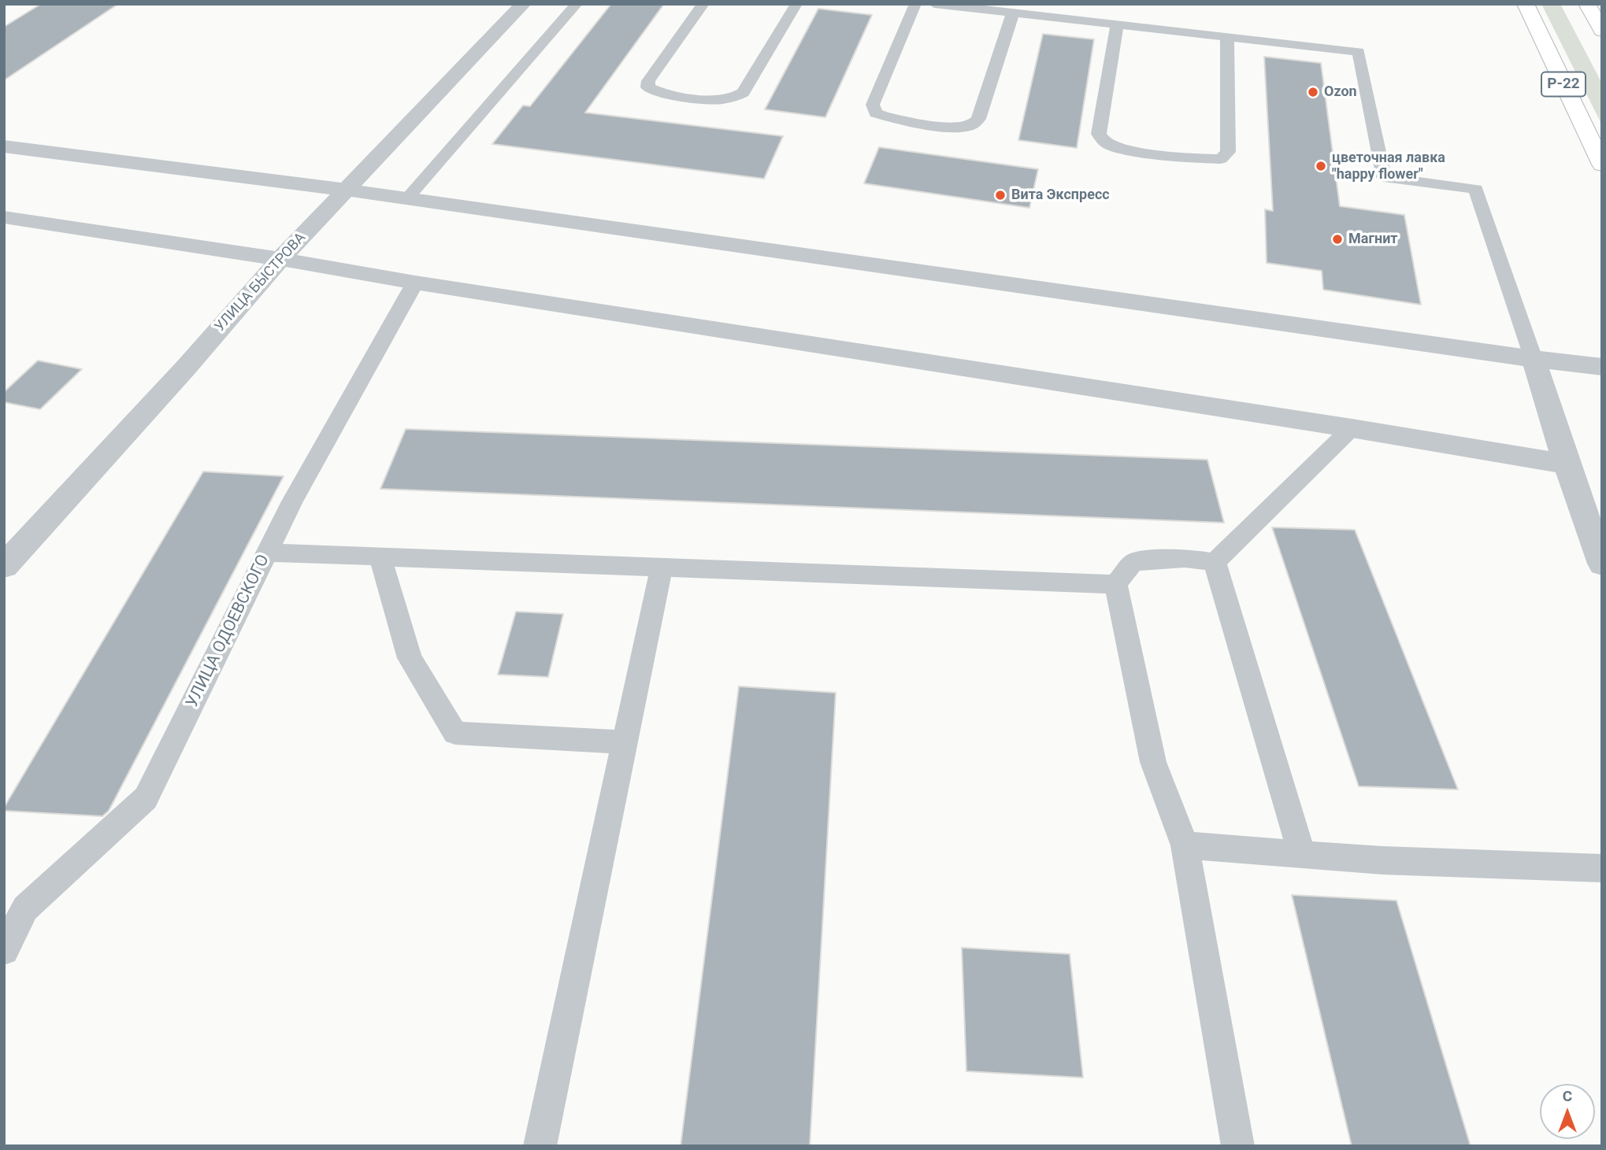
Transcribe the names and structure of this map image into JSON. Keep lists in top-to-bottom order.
{
  "streets": {
    "highway": ["Р-22"],
    "street": ["УЛИЦА БЫСТРОВА"],
    "lane": ["УЛИЦА ОДОЕВСКОГО"]
  },
  "places": [
    "Ozon",
    "цветочная лавка \"happy flower\"",
    "Вита Экспресс",
    "Магнит"
  ],
  "north": "top"
}
